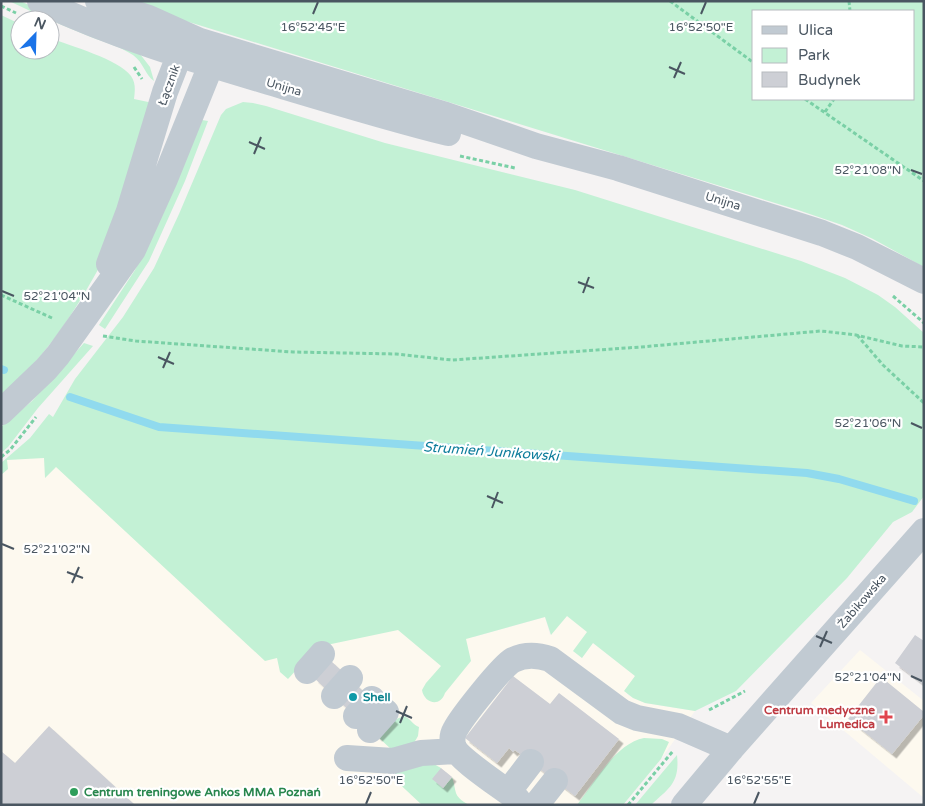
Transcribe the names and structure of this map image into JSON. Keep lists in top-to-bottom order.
{
  "streets": {
    "street": ["Łącznik", "Unijna", "Żabikowska"]
  },
  "crossings": [
    ["Łącznik", "Unijna"]
  ],
  "water": ["Strumień Junikowski"],
  "places": {
    "other": ["Shell", "Centrum treningowe Ankos MMA Poznań"],
    "health": ["Centrum medyczne Lumedica"]
  },
  "legend": ["Ulica", "Park", "Budynek"],
  "north": "top right",
  "coordinates": [
    "16°52'45\"E",
    "16°52'50\"E",
    "52°21'08\"N",
    "52°21'04\"N",
    "52°21'06\"N",
    "52°21'02\"N",
    "16°52'55\"E"
  ]
}
